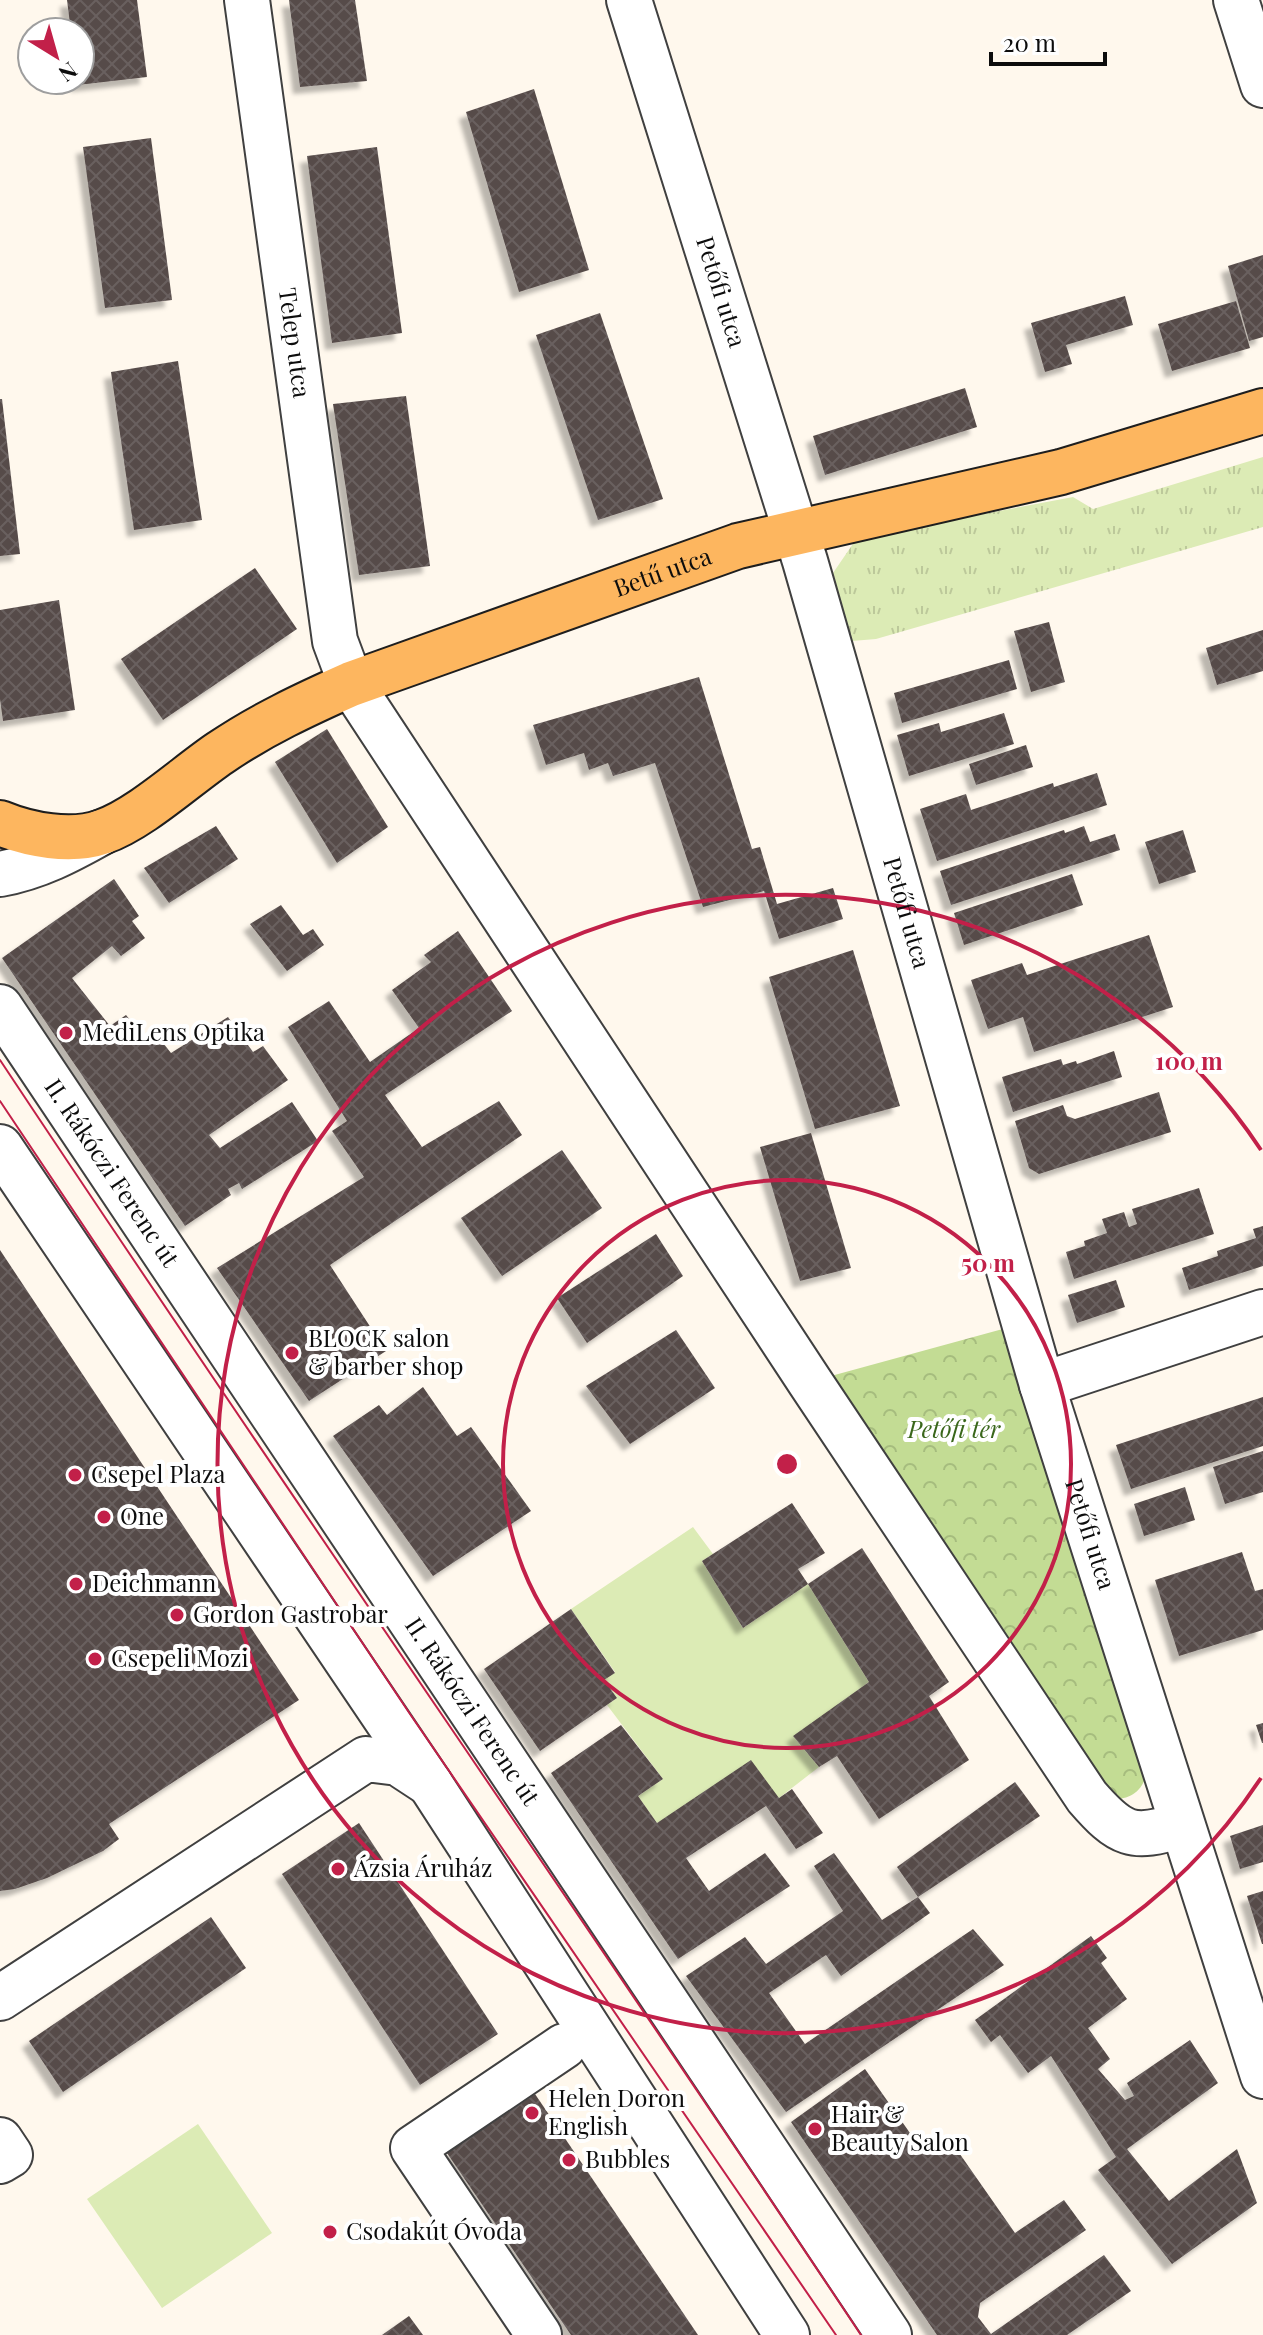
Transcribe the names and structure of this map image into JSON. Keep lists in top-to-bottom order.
{
  "streets": {
    "main road": ["Betű utca"],
    "street": ["Petőfi utca", "Telep utca", "II. Rákóczi Ferenc út"]
  },
  "crossings": [
    ["Petőfi utca", "Betű utca"],
    ["Telep utca", "Betű utca"]
  ],
  "parks": ["Petőfi tér"],
  "places": [
    "MediLens Optika",
    "BLOCK salon & barber shop",
    "Csepel Plaza",
    "One",
    "Deichmann",
    "Gordon Gastrobar",
    "Csepeli Mozi",
    "Ázsia Áruház",
    "Helen Doron English",
    "Hair & Beauty Salon",
    "Bubbles",
    "Csodakút Óvoda"
  ],
  "scale_bar": "20 m",
  "north": "bottom right",
  "rings": ["100 m", "50 m"]
}
